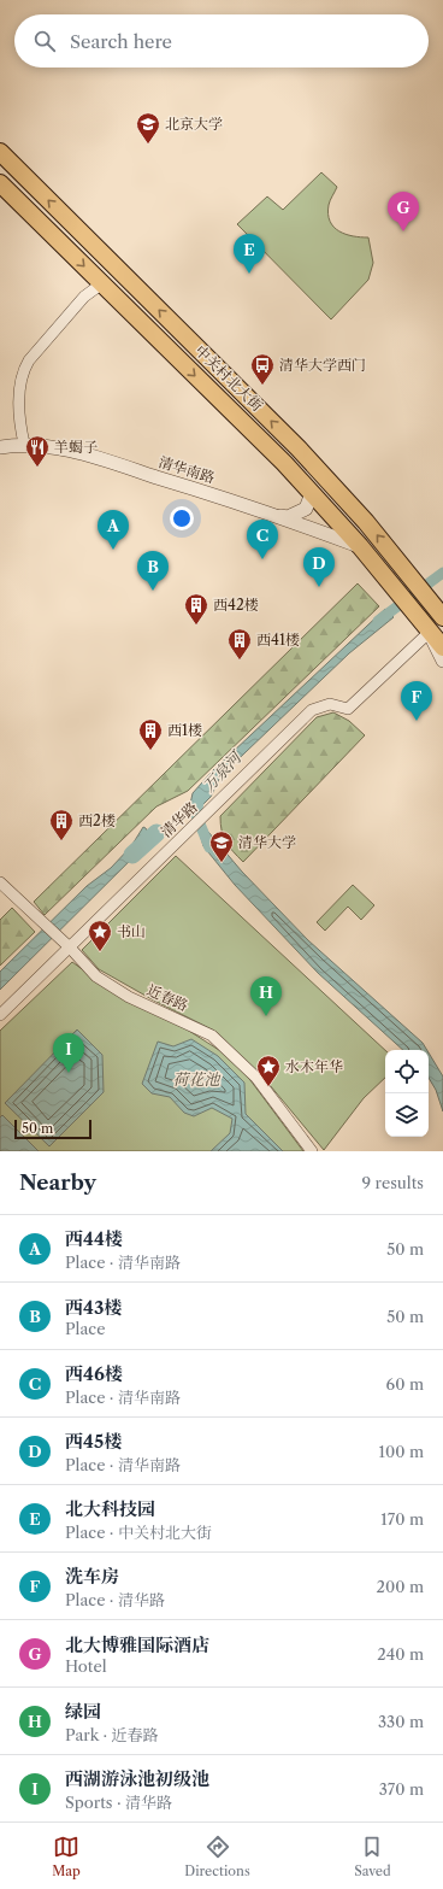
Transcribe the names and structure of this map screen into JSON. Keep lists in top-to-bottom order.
{
  "streets": {
    "main road": ["中关村北大街"],
    "street": ["清华南路", "清华路", "近春路"]
  },
  "crossings": [
    ["中关村北大街", "清华南路"],
    ["中关村北大街", "清华路"],
    ["清华路", "近春路"]
  ],
  "water": ["万泉河", "荷花池"],
  "places": {
    "school or university": ["北京大学", "清华大学"],
    "bus stop": ["清华大学西门"],
    "restaurant": ["羊蝎子"],
    "building": [
      "西42楼",
      "西41楼",
      "西1楼",
      "西2楼"
    ],
    "place": ["书山", "水木年华"]
  },
  "scale_bar": "50 m",
  "page": {
    "search": "Search here",
    "pins": [
      "G",
      "E",
      "A",
      "C",
      "D",
      "B",
      "F",
      "H",
      "I"
    ],
    "scale": "50 m",
    "heading": ["Nearby", "9 results"],
    "list": [
      {
        "mark": "A",
        "name": "西44楼",
        "note": "Place · 清华南路",
        "value": "50 m"
      },
      {
        "mark": "B",
        "name": "西43楼",
        "note": "Place",
        "value": "50 m"
      },
      {
        "mark": "C",
        "name": "西46楼",
        "note": "Place · 清华南路",
        "value": "60 m"
      },
      {
        "mark": "D",
        "name": "西45楼",
        "note": "Place · 清华南路",
        "value": "100 m"
      },
      {
        "mark": "E",
        "name": "北大科技园",
        "note": "Place · 中关村北大街",
        "value": "170 m"
      },
      {
        "mark": "F",
        "name": "洗车房",
        "note": "Place · 清华路",
        "value": "200 m"
      },
      {
        "mark": "G",
        "name": "北大博雅国际酒店",
        "note": "Hotel",
        "value": "240 m"
      },
      {
        "mark": "H",
        "name": "绿园",
        "note": "Park · 近春路",
        "value": "330 m"
      },
      {
        "mark": "I",
        "name": "西湖游泳池初级池",
        "note": "Sports · 清华路",
        "value": "370 m"
      }
    ],
    "nav": ["Map", "Directions", "Saved"]
  }
}
